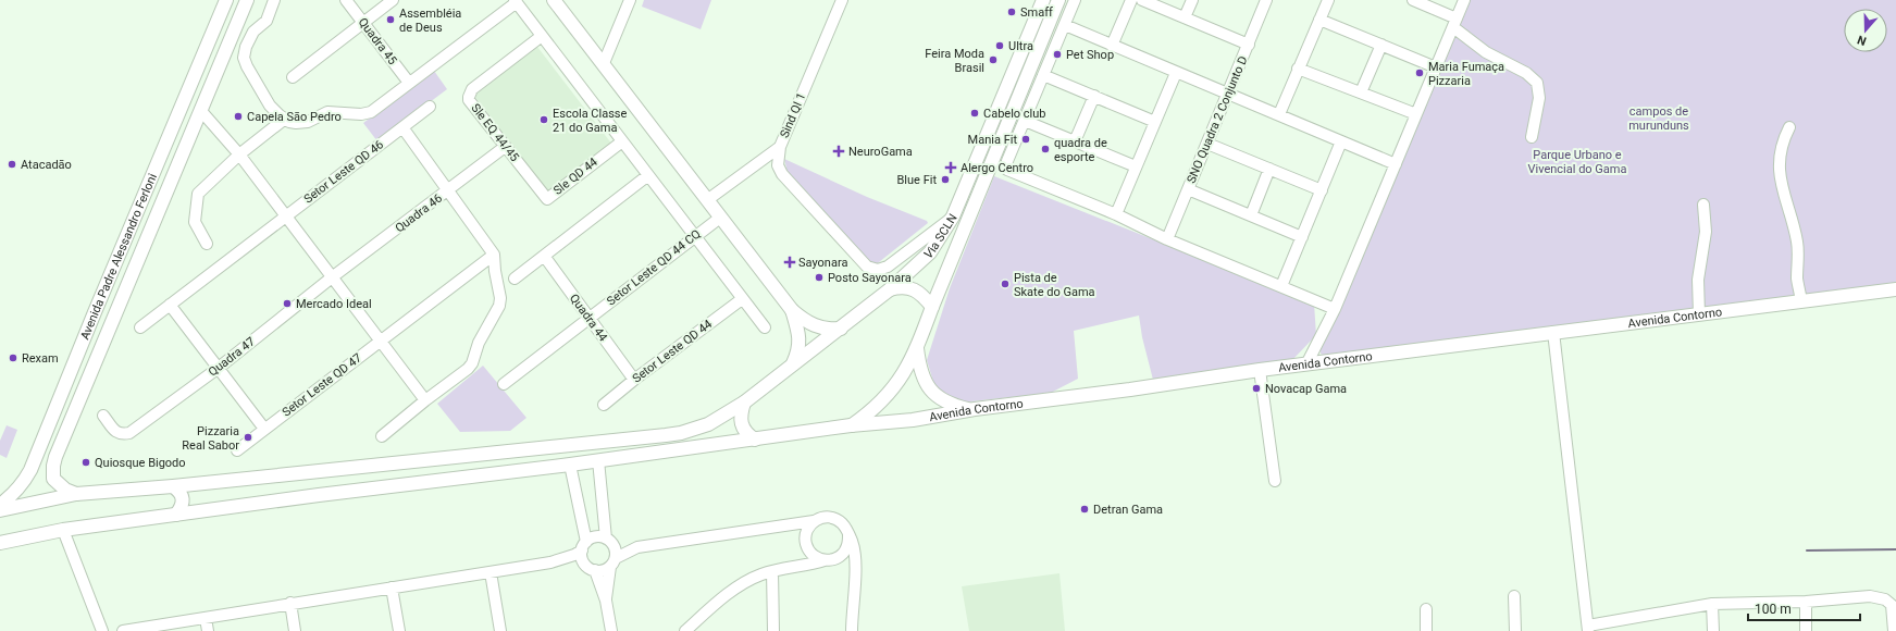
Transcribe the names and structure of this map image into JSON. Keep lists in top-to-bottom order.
{
  "streets": {
    "main road": ["Via SCLN", "Avenida Padre Alessandro Ferloni", "Avenida Contorno"],
    "street": [
      "Quadra 45",
      "Sind QI 1",
      "SNO Quadra 2 Conjunto D",
      "Sle EQ 44/45",
      "Setor Leste QD 46",
      "Sle QD 44",
      "Quadra 46",
      "Setor Leste QD 44 CQ",
      "Quadra 44",
      "Setor Leste QD 44",
      "Quadra 47",
      "Setor Leste QD 47"
    ]
  },
  "crossings": [
    ["Sle EQ 44/45", "Sle QD 44"],
    ["Sle EQ 44/45", "Quadra 46"],
    ["Quadra 46", "Quadra 47"],
    ["Via SCLN", "Avenida Padre Alessandro Ferloni"],
    ["Via SCLN", "Avenida Contorno"],
    ["Setor Leste QD 44 CQ", "Quadra 44"],
    ["Quadra 44", "Setor Leste QD 44"]
  ],
  "parks": ["campos de murunduns", "Parque Urbano e Vivencial do Gama"],
  "places": {
    "other": [
      "Smaff",
      "Assembléia de Deus",
      "Ultra",
      "Pet Shop",
      "Feira Moda Brasil",
      "Maria Fumaça Pizzaria",
      "Cabelo club",
      "Capela São Pedro",
      "Escola Classe 21 do Gama",
      "Mania Fit",
      "quadra de esporte",
      "Atacadão",
      "Blue Fit",
      "Posto Sayonara",
      "Pista de Skate do Gama",
      "Mercado Ideal",
      "Rexam",
      "Novacap Gama",
      "Pizzaria Real Sabor",
      "Quiosque Bigodo",
      "Detran Gama"
    ],
    "health": ["NeuroGama", "Alergo Centro", "Sayonara"]
  },
  "scale_bar": "100 m",
  "north": "bottom"
}
